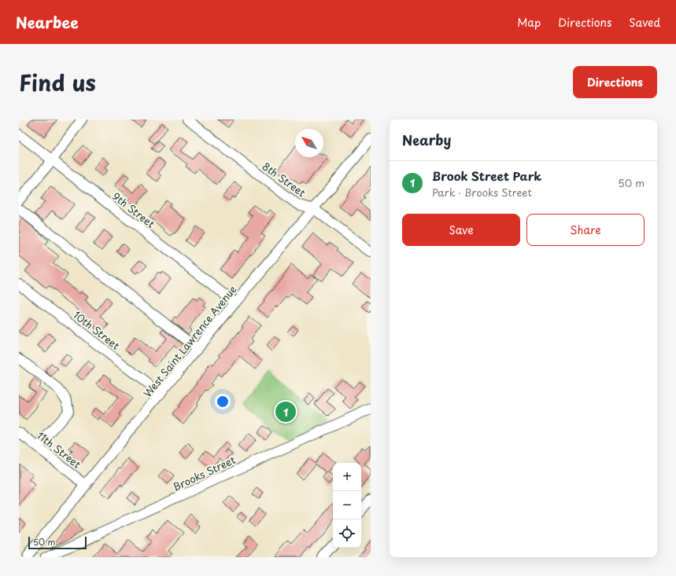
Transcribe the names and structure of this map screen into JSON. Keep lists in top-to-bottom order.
{
  "streets": {
    "street": [
      "8th Street",
      "9th Street",
      "10th Street",
      "West Saint Lawrence Avenue",
      "11th Street",
      "Brooks Street"
    ]
  },
  "crossings": [
    ["8th Street", "West Saint Lawrence Avenue"],
    ["9th Street", "West Saint Lawrence Avenue"],
    ["10th Street", "West Saint Lawrence Avenue"],
    ["West Saint Lawrence Avenue", "11th Street"]
  ],
  "scale_bar": "50 m",
  "north": "top left",
  "page": {
    "header": "Nearbee",
    "nav": ["Map", "Directions", "Saved"],
    "title": "Find us",
    "buttons": [
      "Directions",
      ["Save", "Share"]
    ],
    "heading": "Nearby",
    "list": [
      {
        "mark": "1",
        "name": "Brook Street Park",
        "note": "Park · Brooks Street",
        "value": "50 m"
      }
    ],
    "pins": "1",
    "map_buttons": ["+", "−"],
    "scale": "50 m"
  }
}
